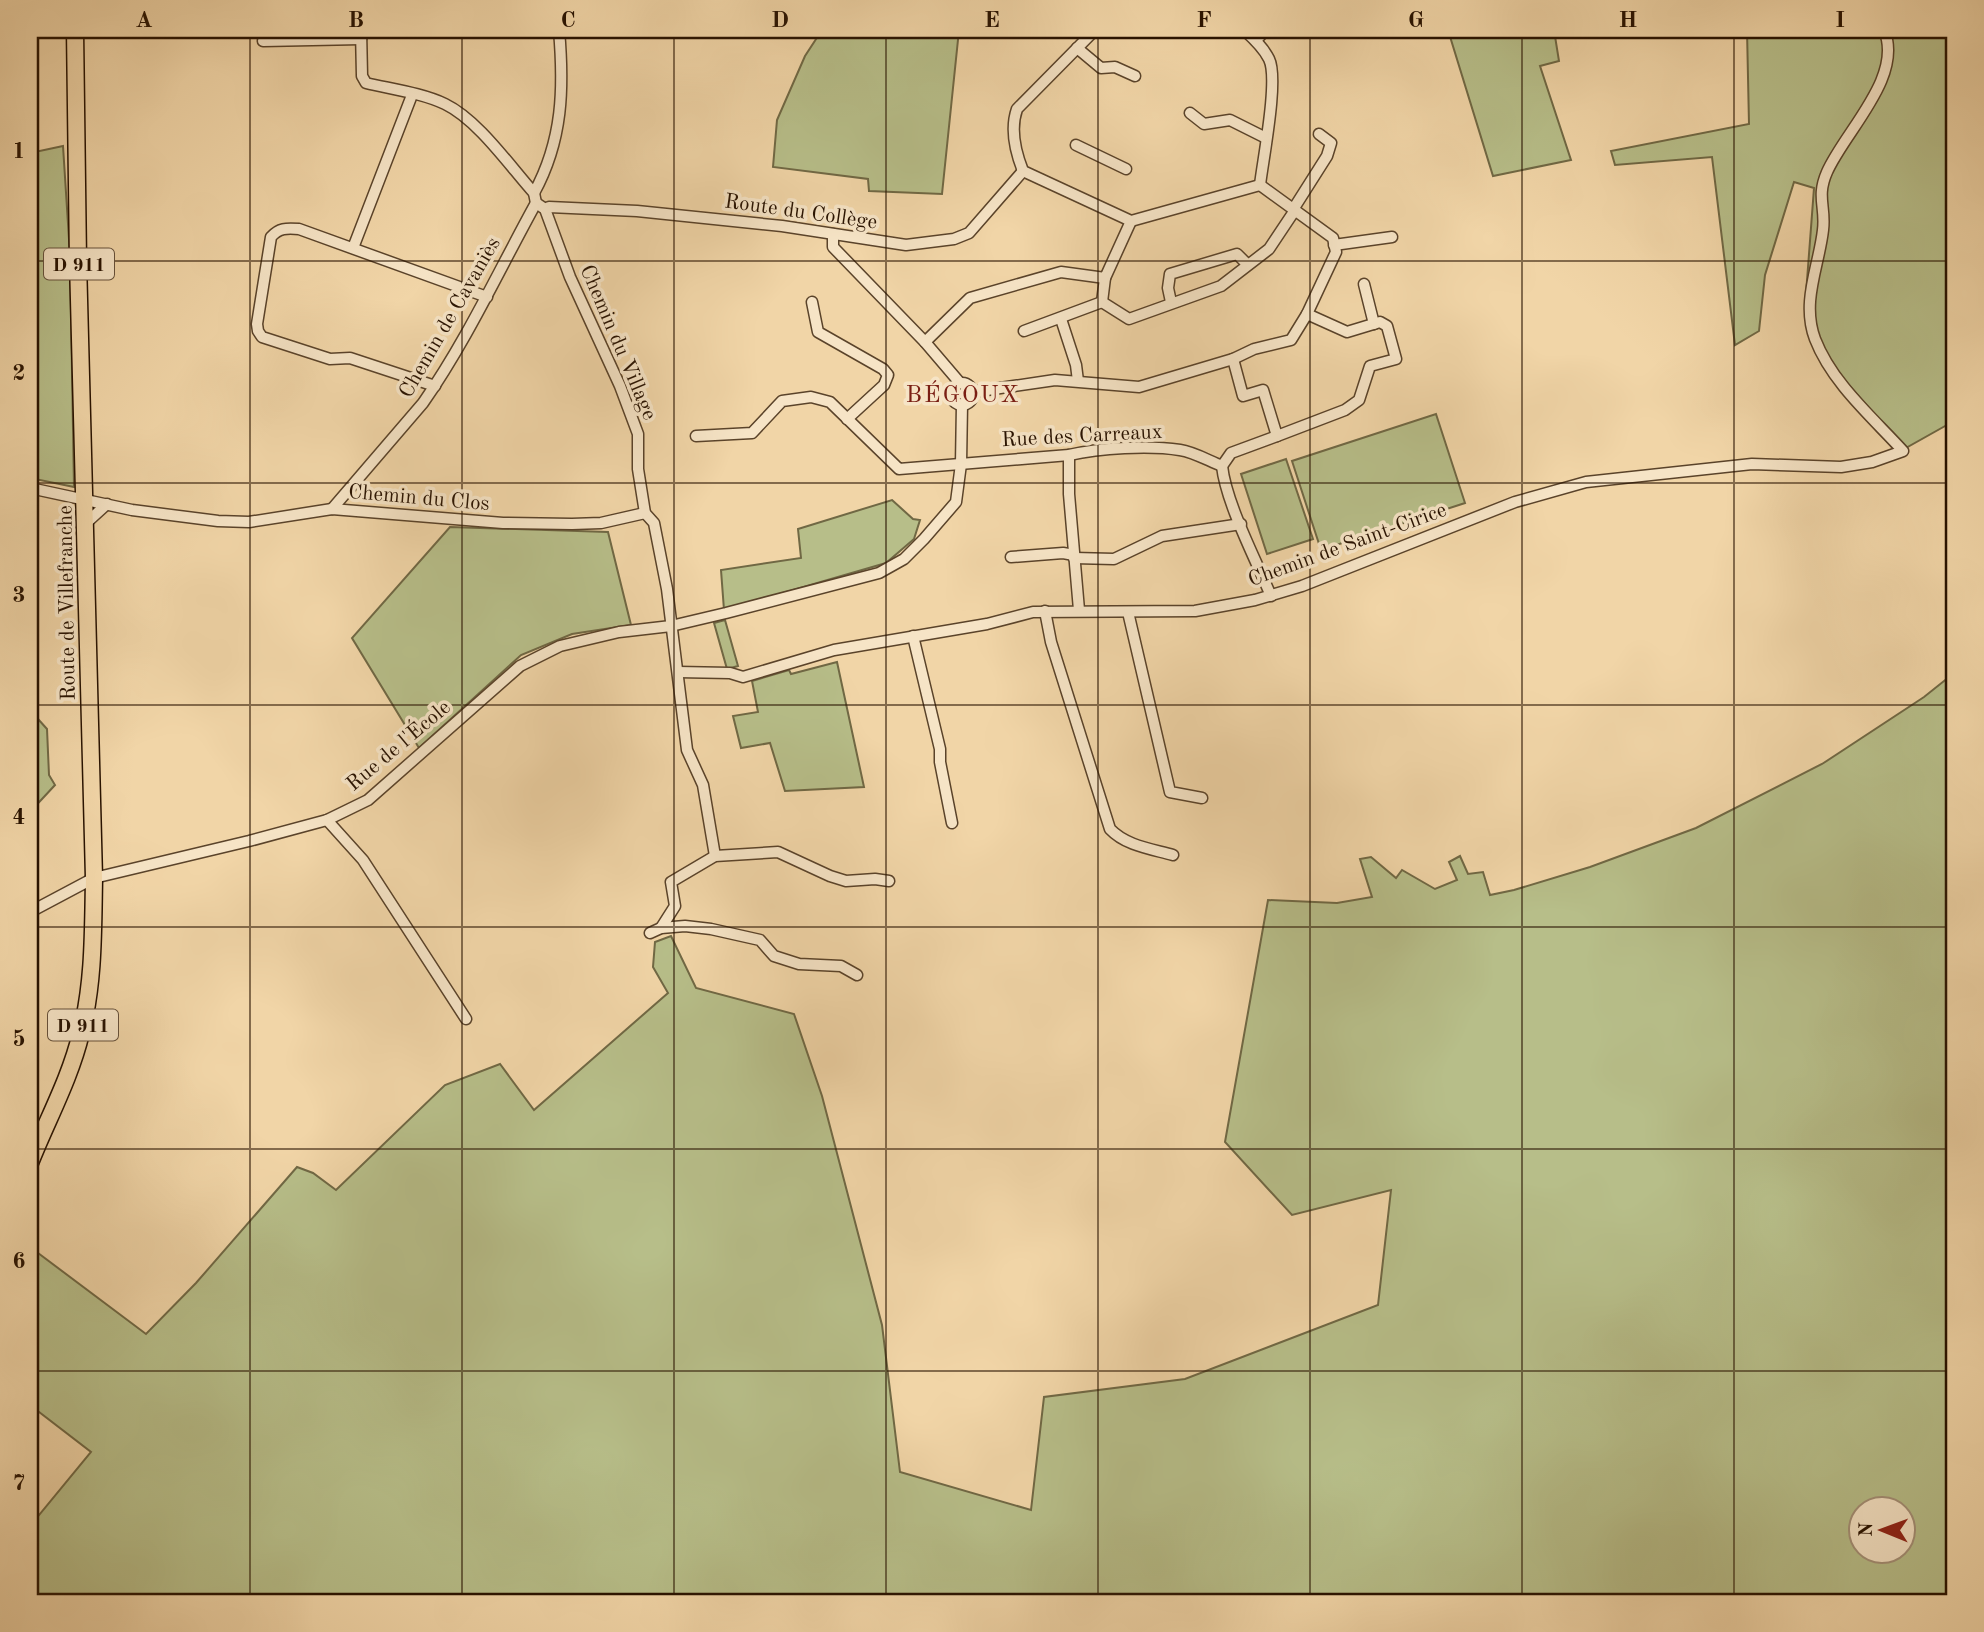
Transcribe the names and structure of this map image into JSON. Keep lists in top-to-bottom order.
{
  "streets": {
    "main road": ["D 911", "Route de Villefranche"],
    "street": [
      "Route du Collège",
      "Chemin de Cavaniès",
      "Chemin du Village",
      "Rue des Carreaux",
      "Chemin du Clos",
      "Chemin de Saint-Cirice",
      "Rue de l'École"
    ]
  },
  "crossings": [
    ["Route du Collège", "Chemin de Cavaniès"],
    ["Route du Collège", "Chemin du Village"],
    ["Chemin de Cavaniès", "Chemin du Village"],
    ["Chemin de Cavaniès", "Chemin du Clos"],
    ["Chemin du Village", "Chemin du Clos"],
    ["Chemin du Village", "Chemin de Saint-Cirice"],
    ["Chemin du Village", "Rue de l'École"],
    ["Rue des Carreaux", "Rue de l'École"],
    ["Chemin du Clos", "Route de Villefranche"],
    ["Route de Villefranche", "Rue de l'École"]
  ],
  "districts": ["BÉGOUX"],
  "north": "left",
  "grid": {
    "columns": [
      "A",
      "B",
      "C",
      "D",
      "E",
      "F",
      "G",
      "H",
      "I"
    ],
    "rows": [
      "1",
      "2",
      "3",
      "4",
      "5",
      "6",
      "7"
    ]
  }
}
